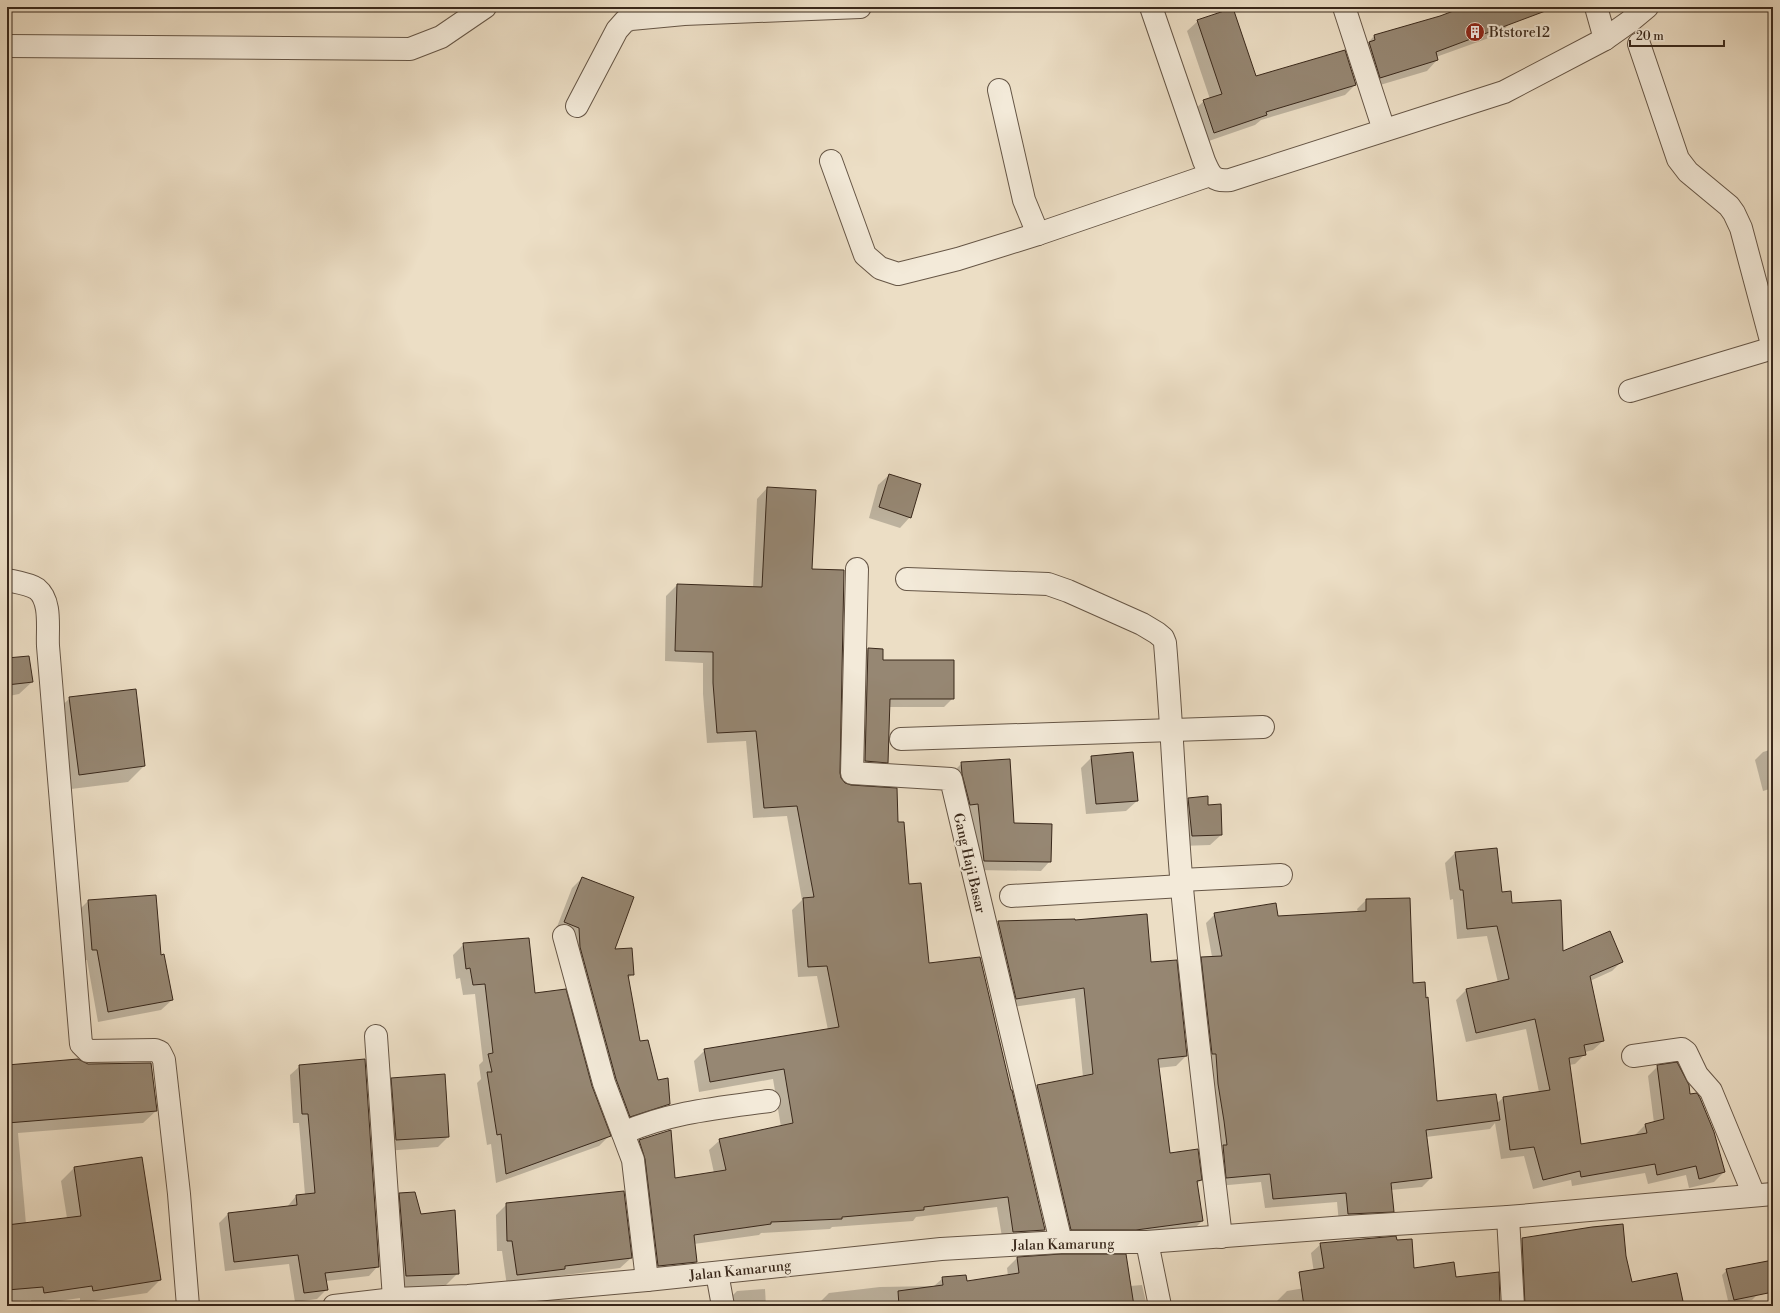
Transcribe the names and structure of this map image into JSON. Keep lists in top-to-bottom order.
{
  "streets": {
    "street": ["Gang Haji Basar", "Jalan Kamarung"]
  },
  "crossings": [
    ["Gang Haji Basar", "Jalan Kamarung"]
  ],
  "places": {
    "building": ["Btstore12"]
  },
  "scale_bar": "20 m"
}
